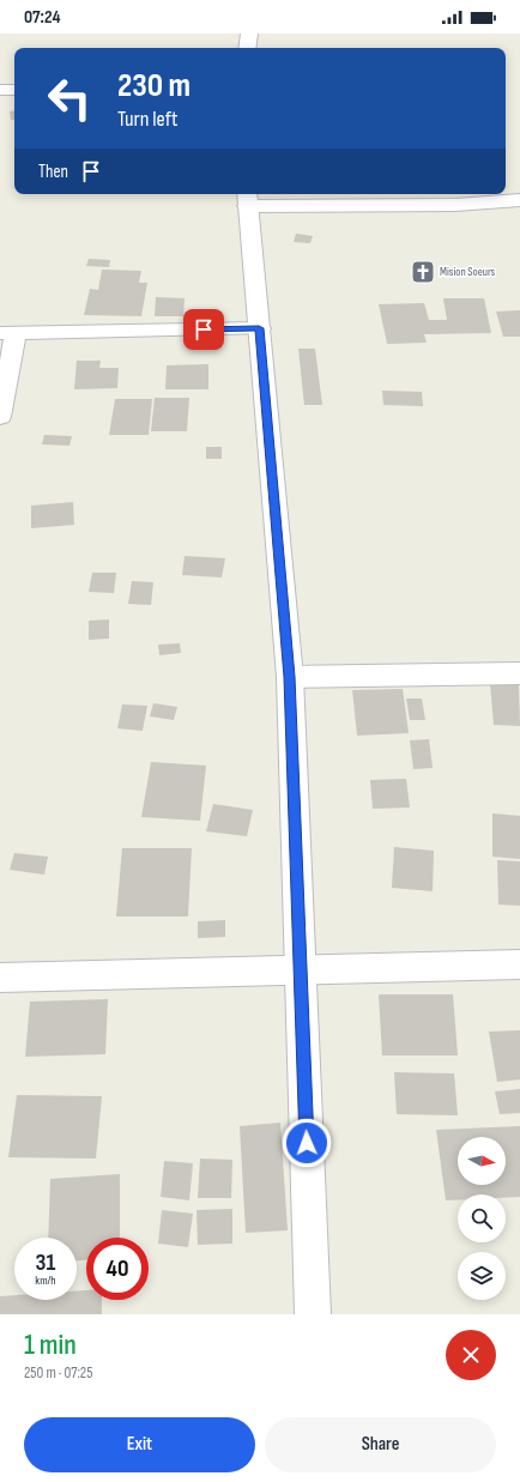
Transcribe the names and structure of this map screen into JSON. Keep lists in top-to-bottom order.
{
  "places": {
    "church": ["Mision Soeurs"]
  },
  "north": "right",
  "page": {
    "status": "07:24",
    "turn": ["230 m", "Turn left"],
    "then": "Then",
    "speed": "31 km/h",
    "limit": "40",
    "heading": ["1 min", "250 m · 07:25"],
    "buttons": ["Exit", "Share"]
  }
}
